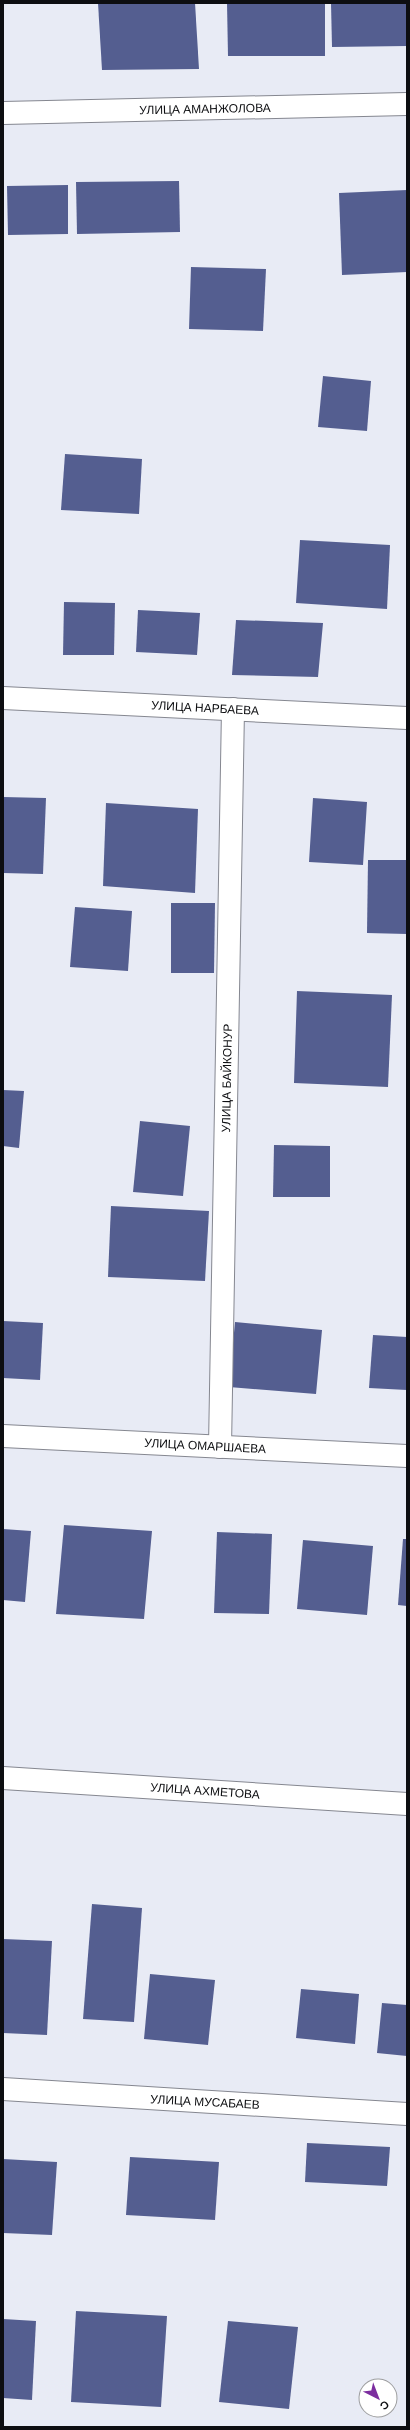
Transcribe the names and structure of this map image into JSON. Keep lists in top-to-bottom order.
{
  "streets": {
    "street": [
      "УЛИЦА АМАНЖОЛОВА",
      "УЛИЦА НАРБАЕВА",
      "УЛИЦА БАЙКОНУР",
      "УЛИЦА ОМАРШАЕВА",
      "УЛИЦА АХМЕТОВА",
      "УЛИЦА МУСАБАЕВ"
    ]
  },
  "crossings": [
    ["УЛИЦА НАРБАЕВА", "УЛИЦА БАЙКОНУР"],
    ["УЛИЦА БАЙКОНУР", "УЛИЦА ОМАРШАЕВА"]
  ],
  "north": "bottom right"
}
